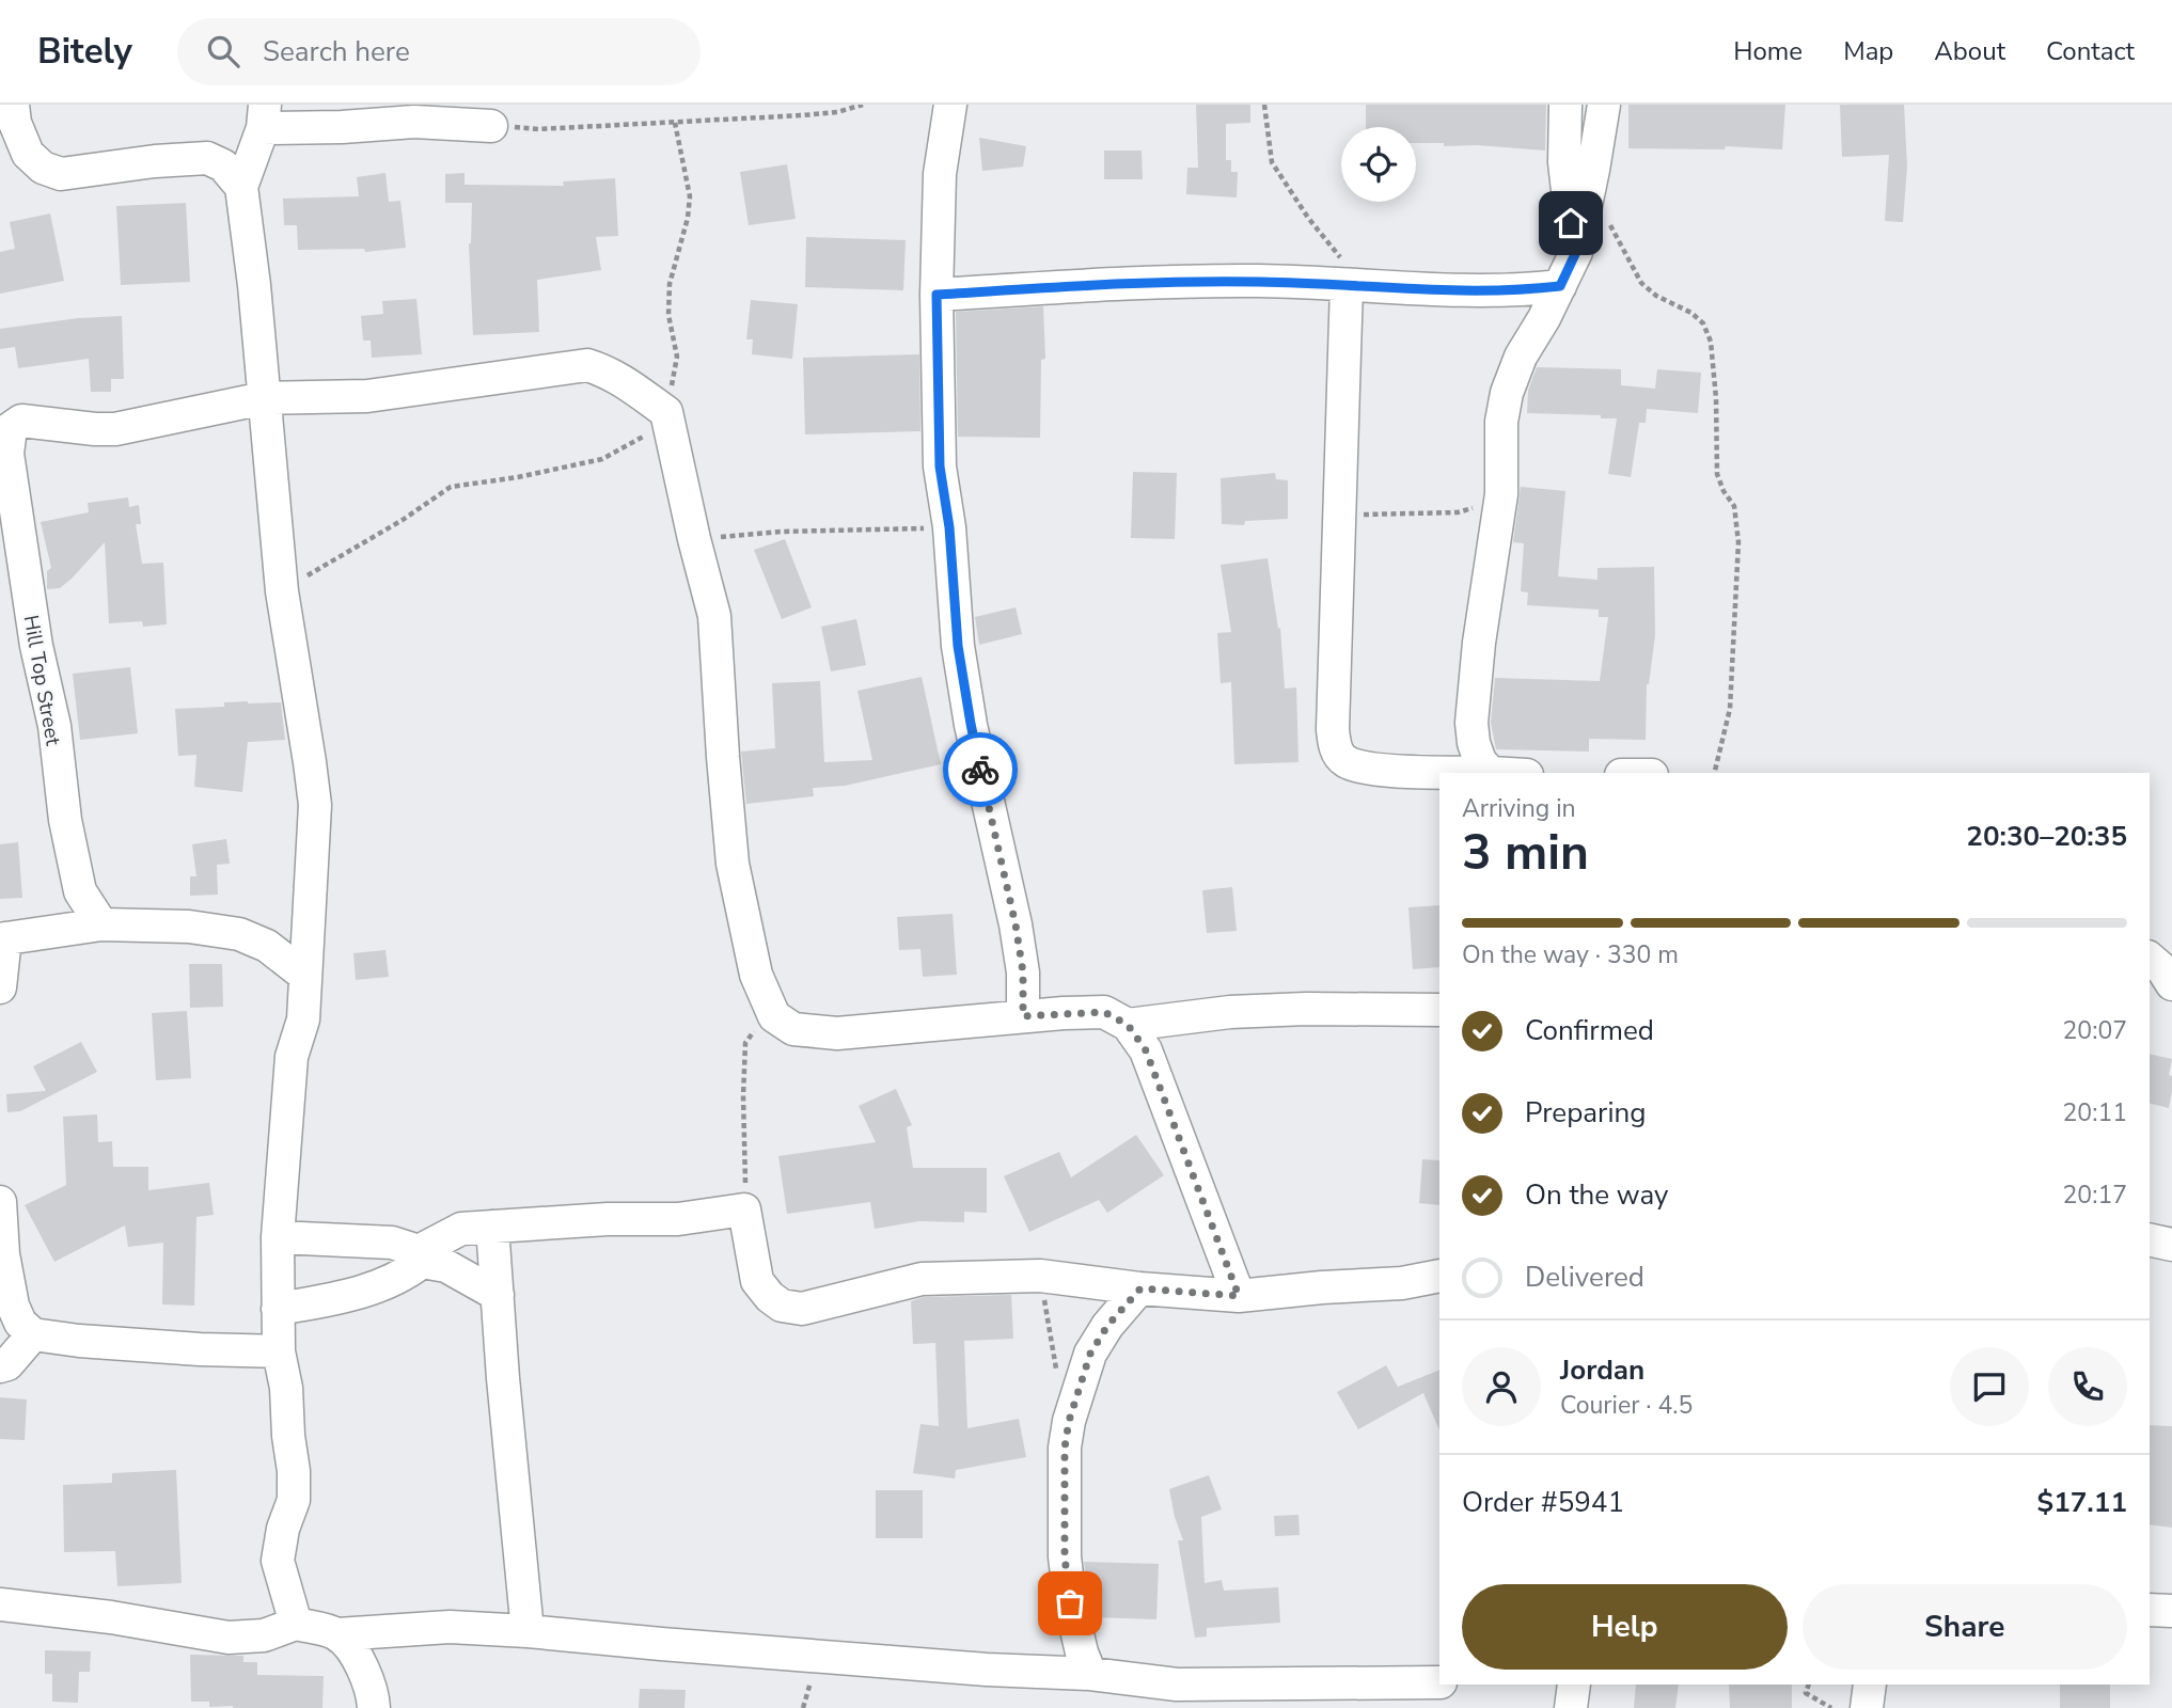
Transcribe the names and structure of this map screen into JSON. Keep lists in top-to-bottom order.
{
  "streets": {
    "street": ["Hill Top Street"]
  },
  "page": {
    "header": "Bitely",
    "search": "Search here",
    "nav": [
      "Home",
      "Map",
      "About",
      "Contact"
    ],
    "heading": ["3 min", "Arriving in", "20:30–20:35"],
    "panel": [
      "Jordan",
      "Courier · 4.5",
      "Order #5941",
      "$17.11"
    ],
    "bar": "On the way · 330 m",
    "list": [
      ["Confirmed", "20:07"],
      ["Preparing", "20:11"],
      ["On the way", "20:17"],
      "Delivered"
    ],
    "buttons": ["Help", "Share"]
  }
}
